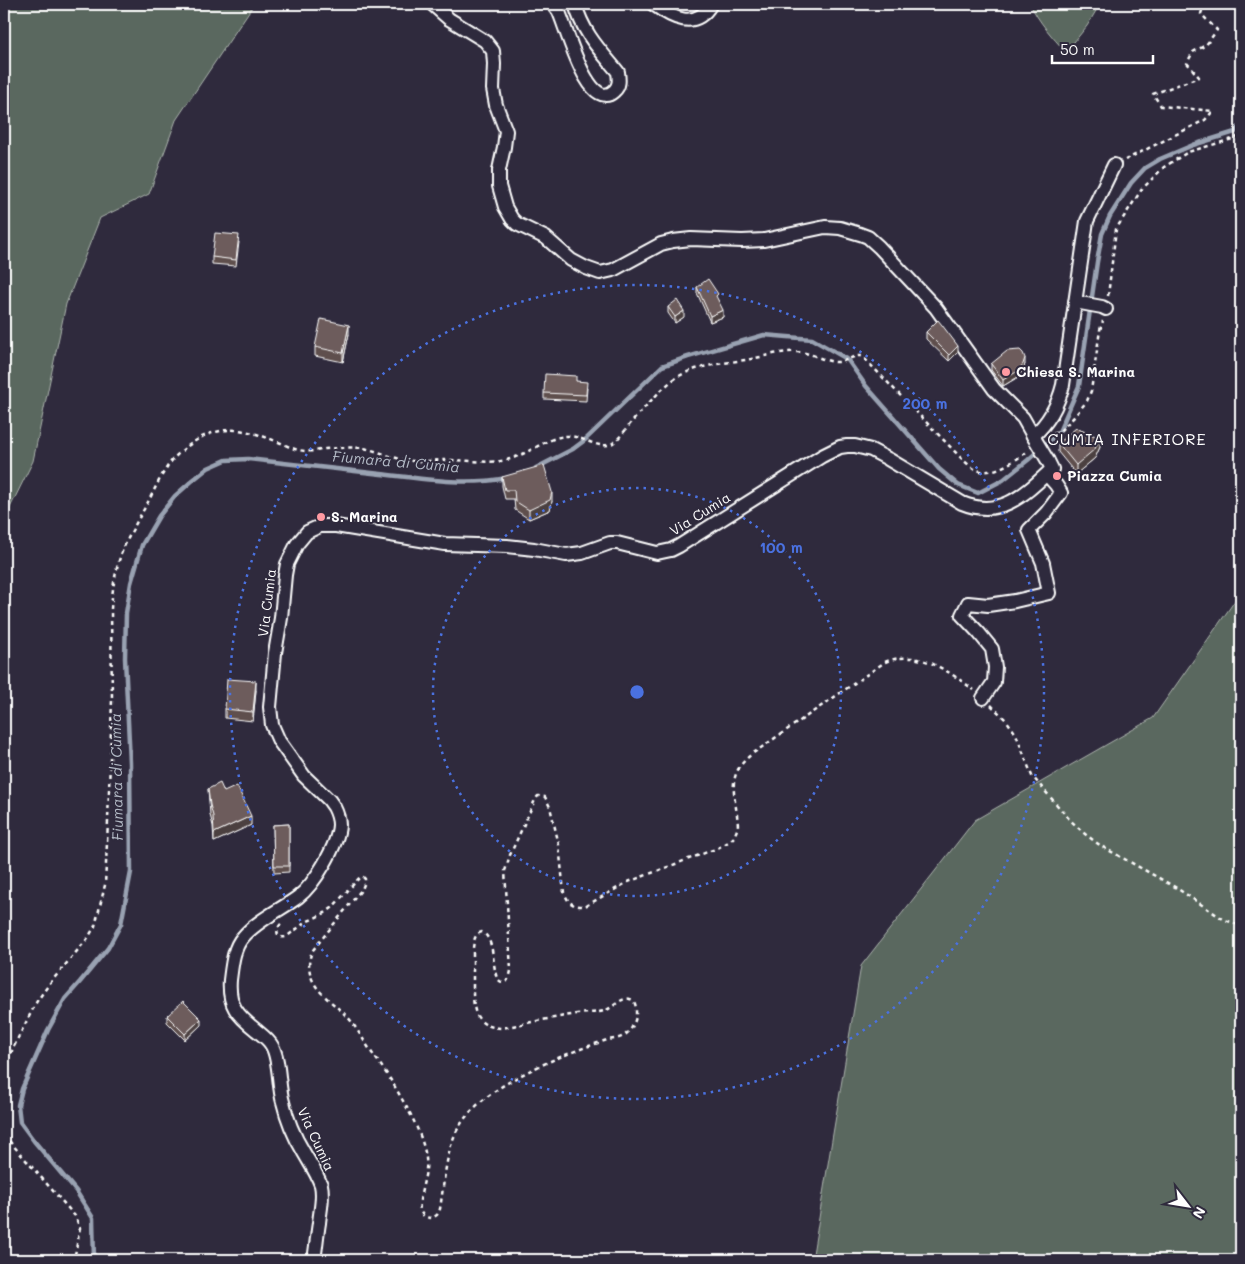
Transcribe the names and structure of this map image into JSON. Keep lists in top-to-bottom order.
{
  "streets": {
    "street": ["Via Cumia"]
  },
  "districts": ["CUMIA INFERIORE"],
  "water": ["Fiumara di Cumia"],
  "places": ["Chiesa S. Marina", "Piazza Cumia", "S. Marina"],
  "scale_bar": "50 m",
  "north": "bottom right",
  "rings": ["200 m", "100 m"]
}
